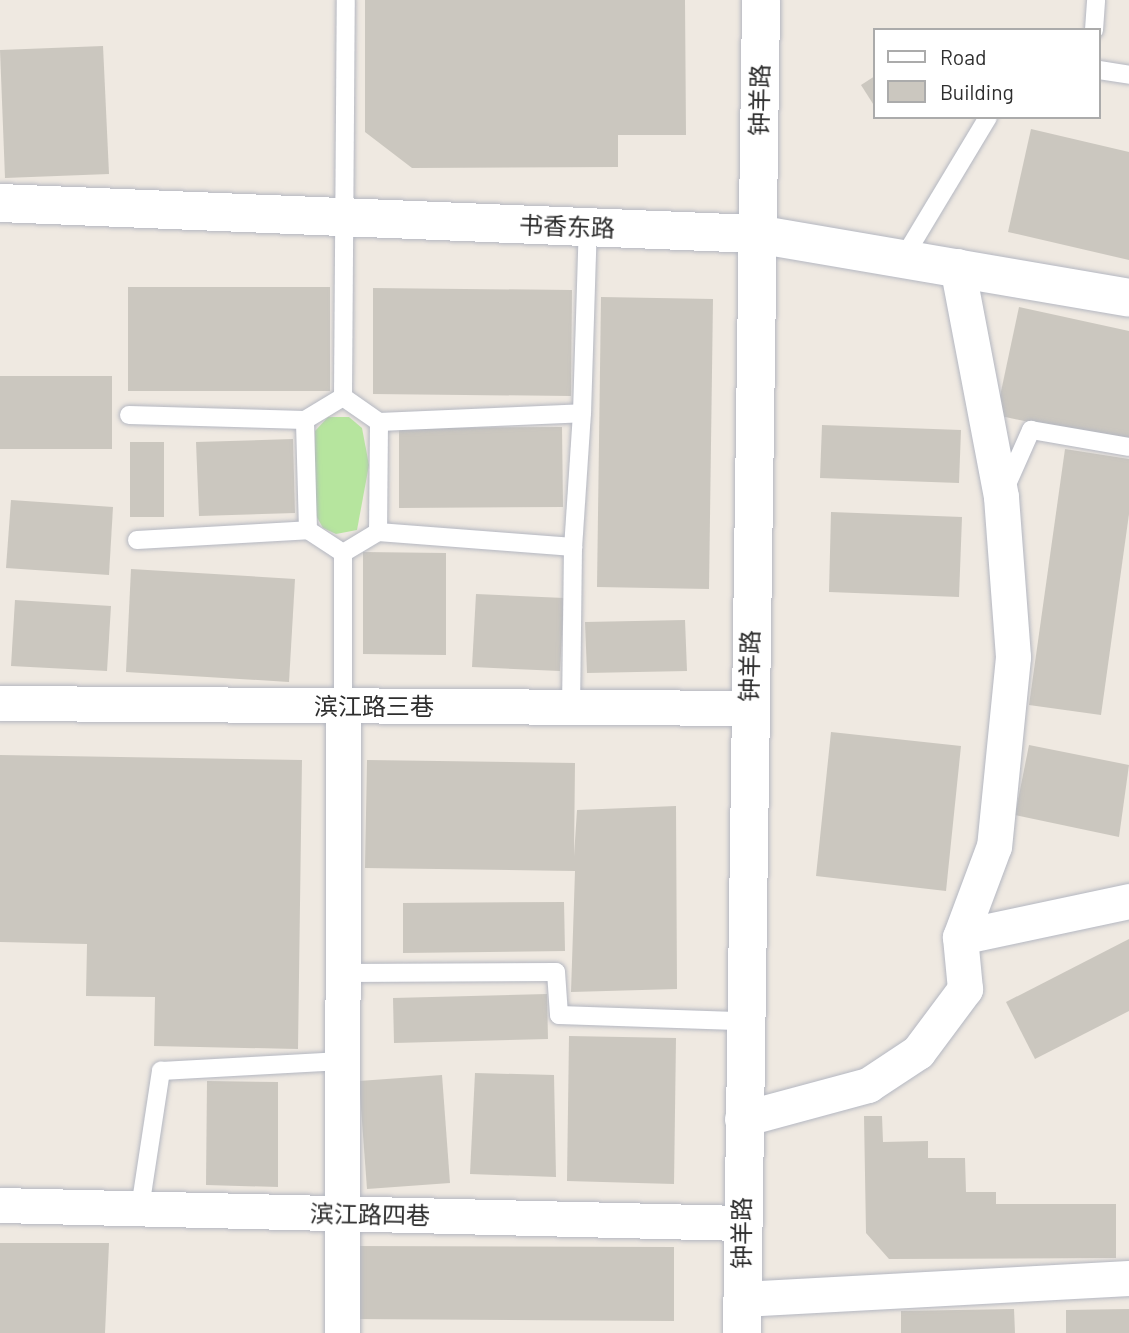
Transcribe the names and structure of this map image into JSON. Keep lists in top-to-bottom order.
{
  "streets": {
    "street": [
      "钟羊路",
      "书香东路",
      "滨江路三巷",
      "滨江路四巷"
    ]
  },
  "crossings": [
    ["钟羊路", "书香东路"],
    ["钟羊路", "滨江路三巷"],
    ["钟羊路", "滨江路四巷"]
  ],
  "legend": ["Road", "Building"]
}
